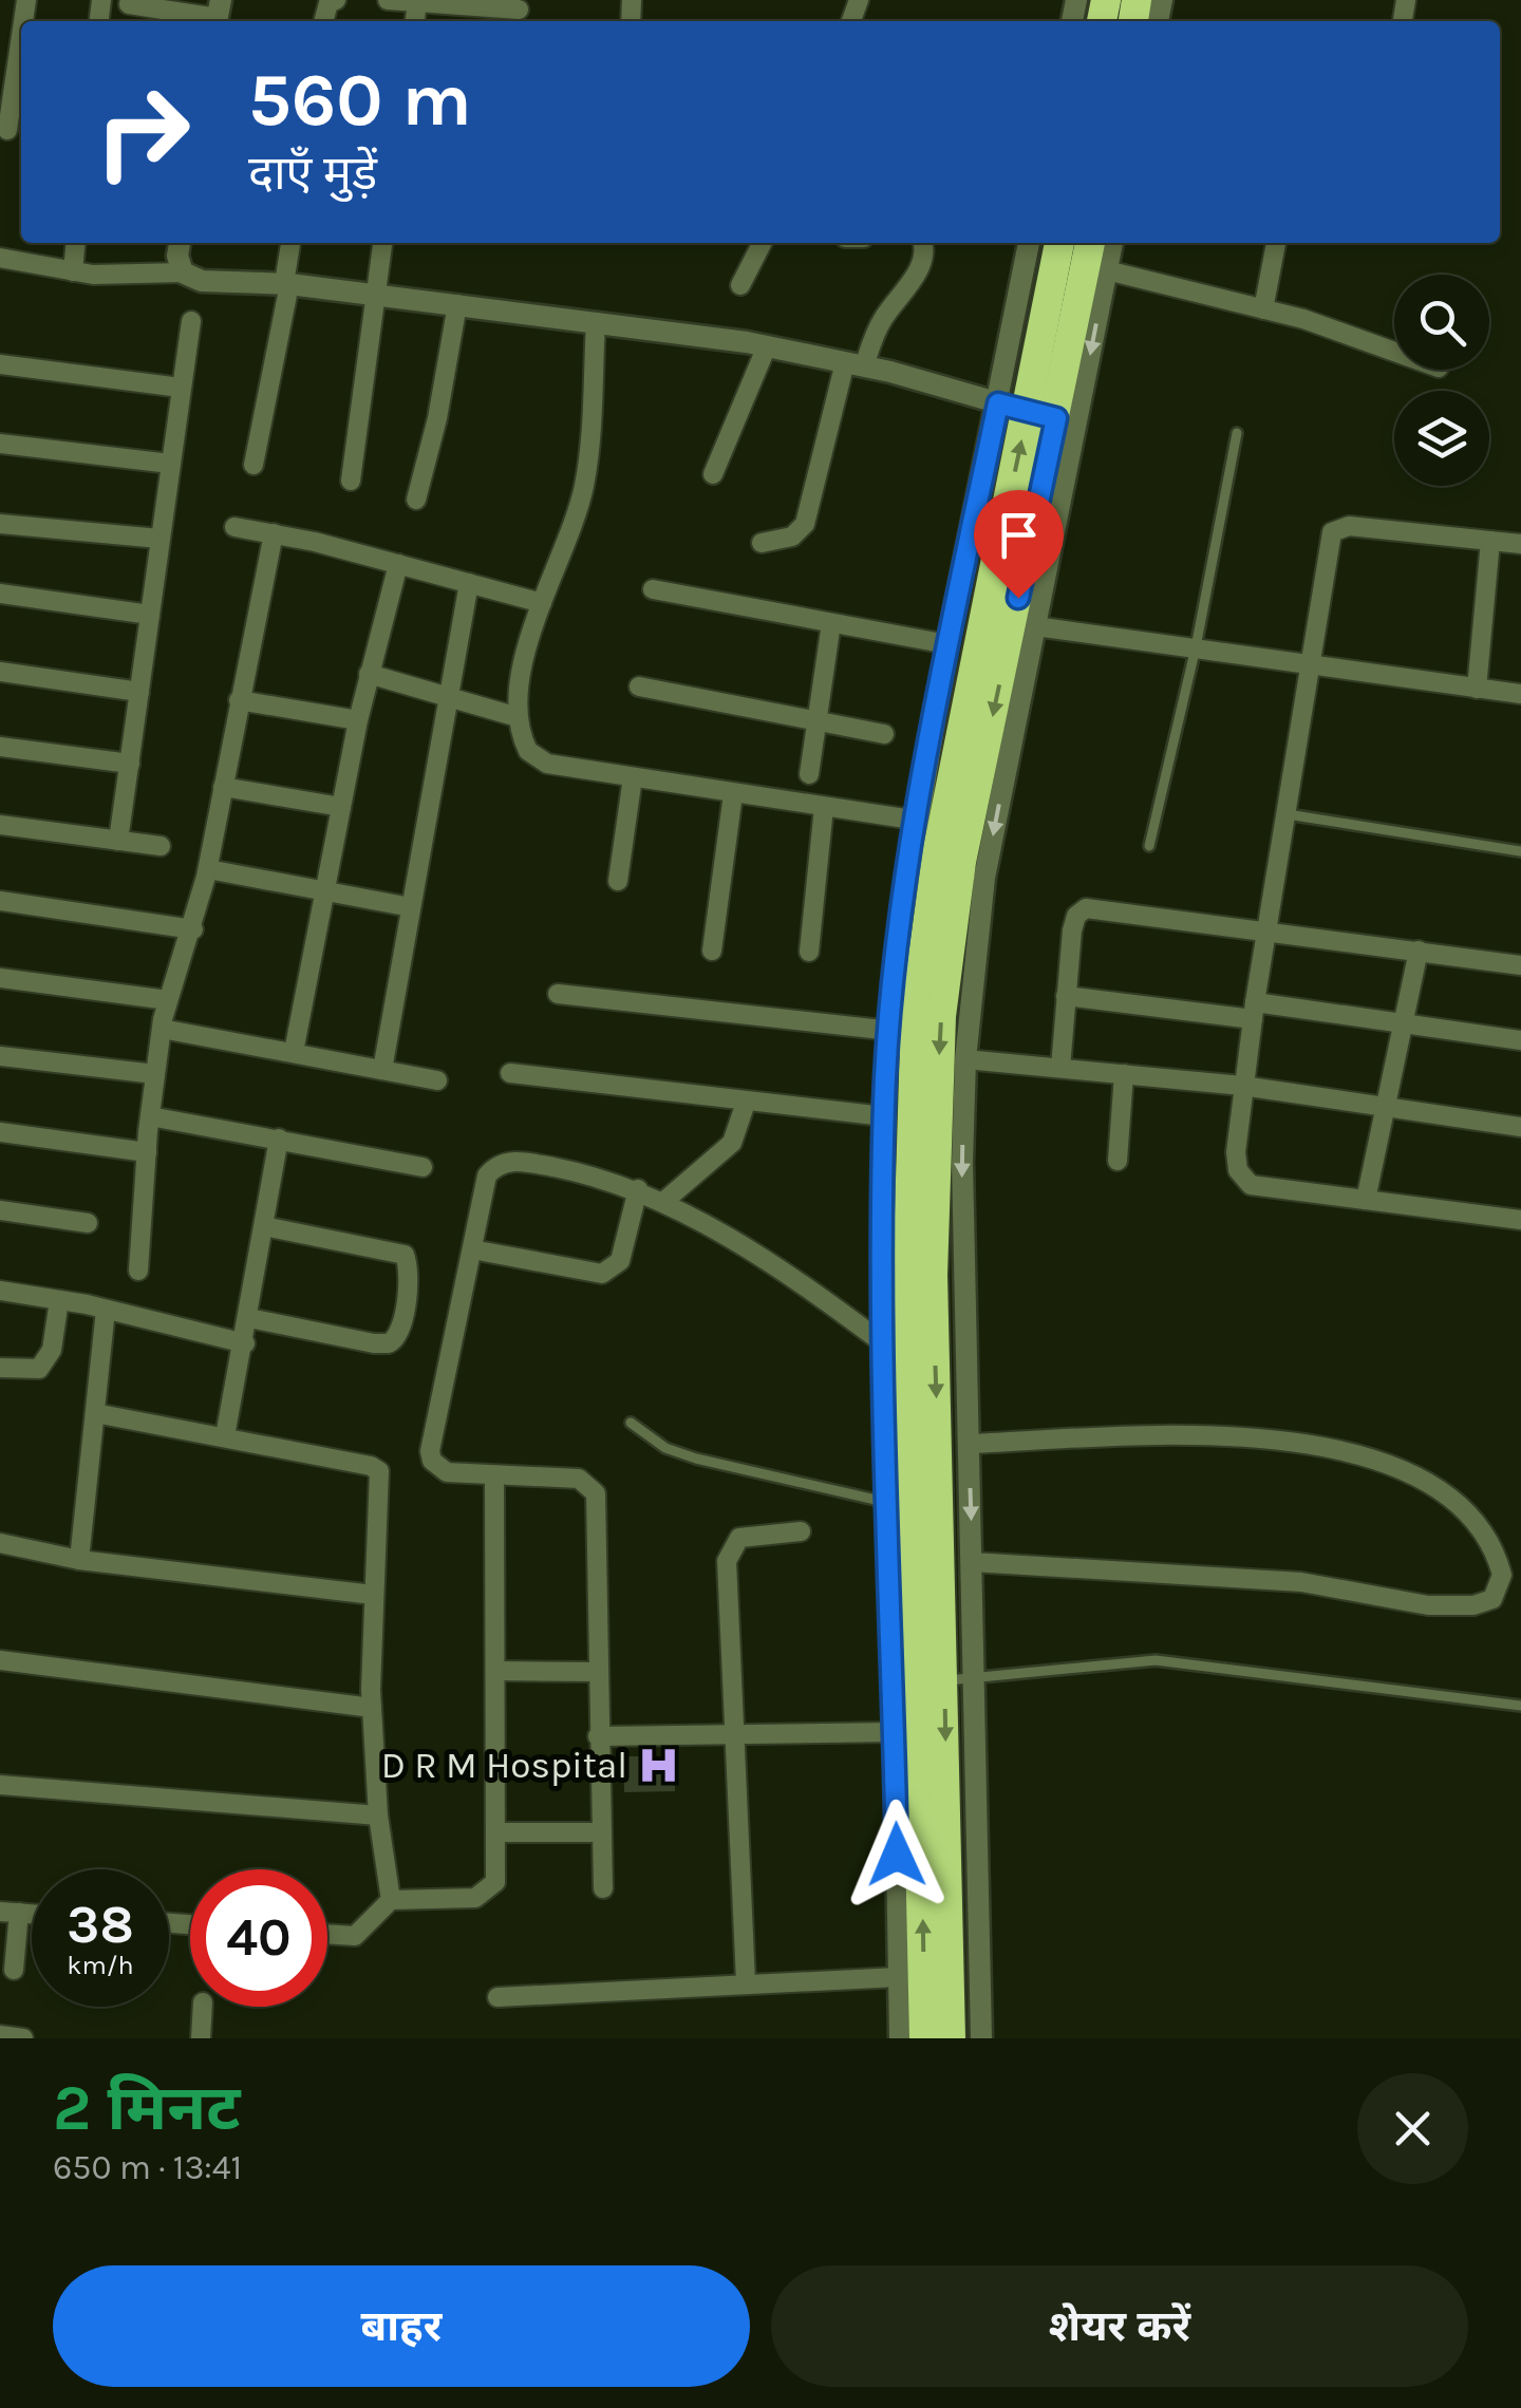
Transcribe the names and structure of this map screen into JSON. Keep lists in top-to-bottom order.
{
  "places": {
    "hospital": ["D R M Hospital"]
  },
  "page": {
    "turn": ["560 m", "दाएँ मुड़ें"],
    "speed": "38 km/h",
    "limit": "40",
    "heading": ["2 मिनट", "650 m · 13:41"],
    "buttons": ["बाहर", "शेयर करें"]
  }
}
